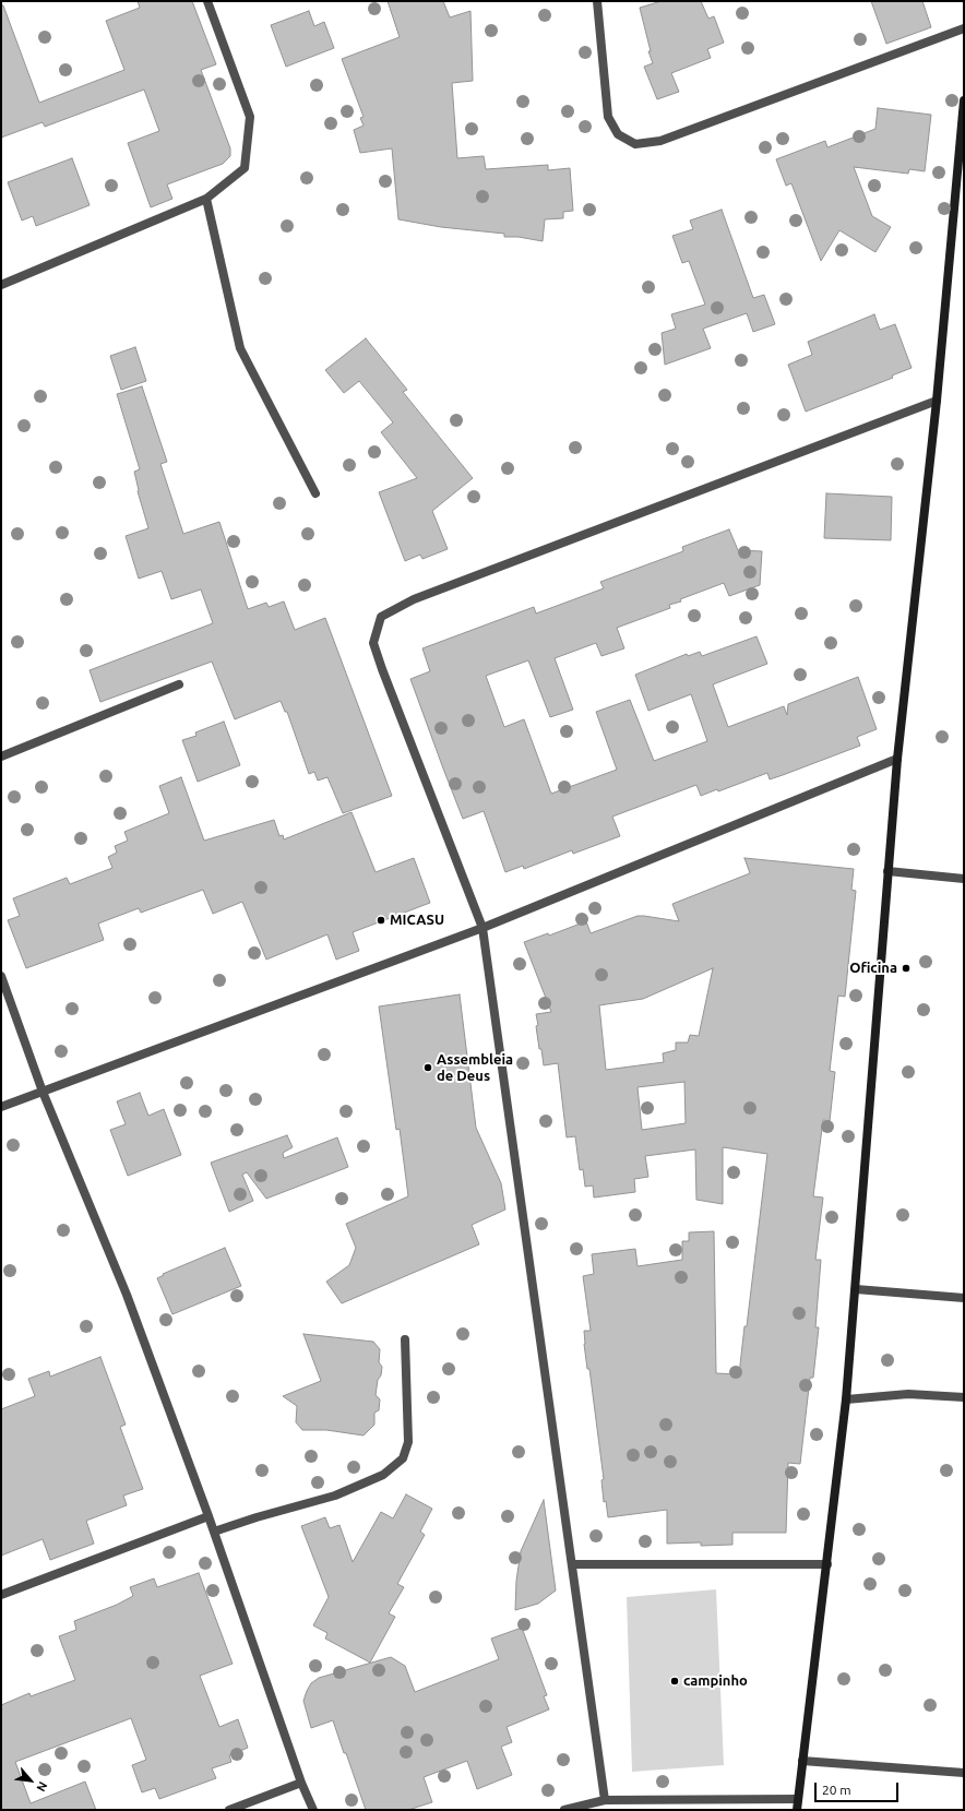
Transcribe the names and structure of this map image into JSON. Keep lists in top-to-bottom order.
{
  "places": [
    "MICASU",
    "Oficina",
    "Assembleia de Deus",
    "campinho"
  ],
  "scale_bar": "20 m",
  "north": "bottom right"
}
